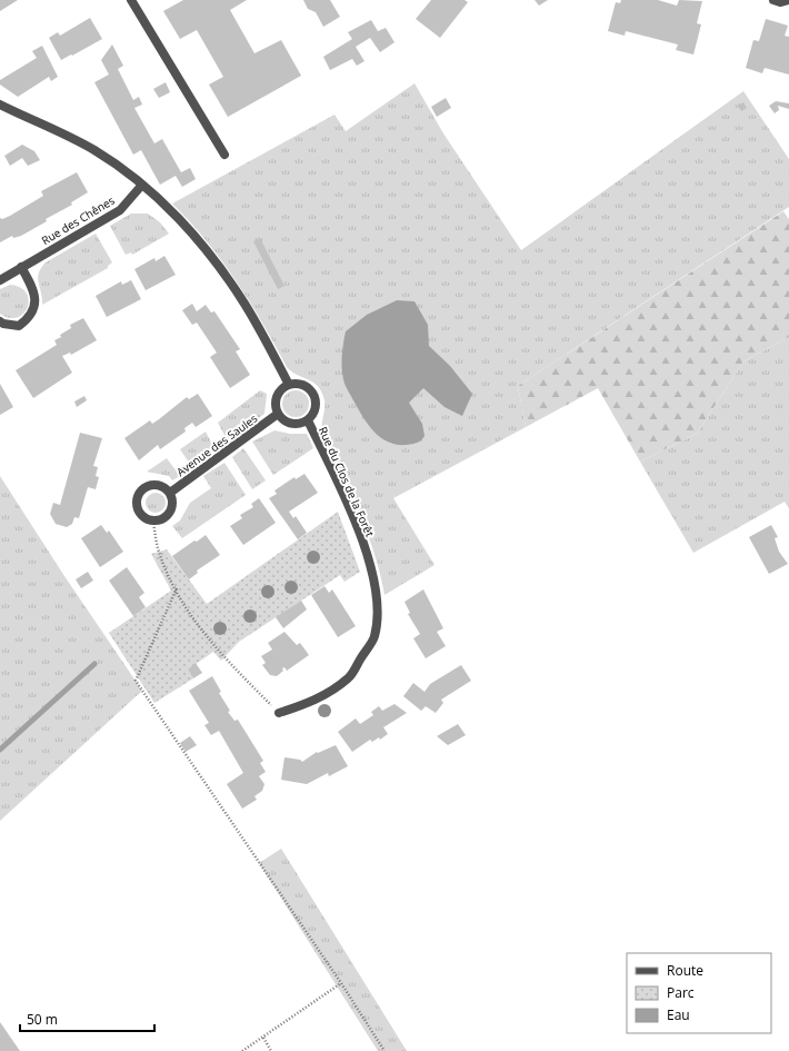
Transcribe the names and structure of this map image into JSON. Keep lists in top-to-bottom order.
{
  "streets": {
    "street": ["Rue des Chênes", "Avenue des Saules", "Rue du Clos de la Forêt"]
  },
  "crossings": [
    ["Avenue des Saules", "Rue du Clos de la Forêt"]
  ],
  "legend": ["Route", "Parc", "Eau"],
  "scale_bar": "50 m"
}
